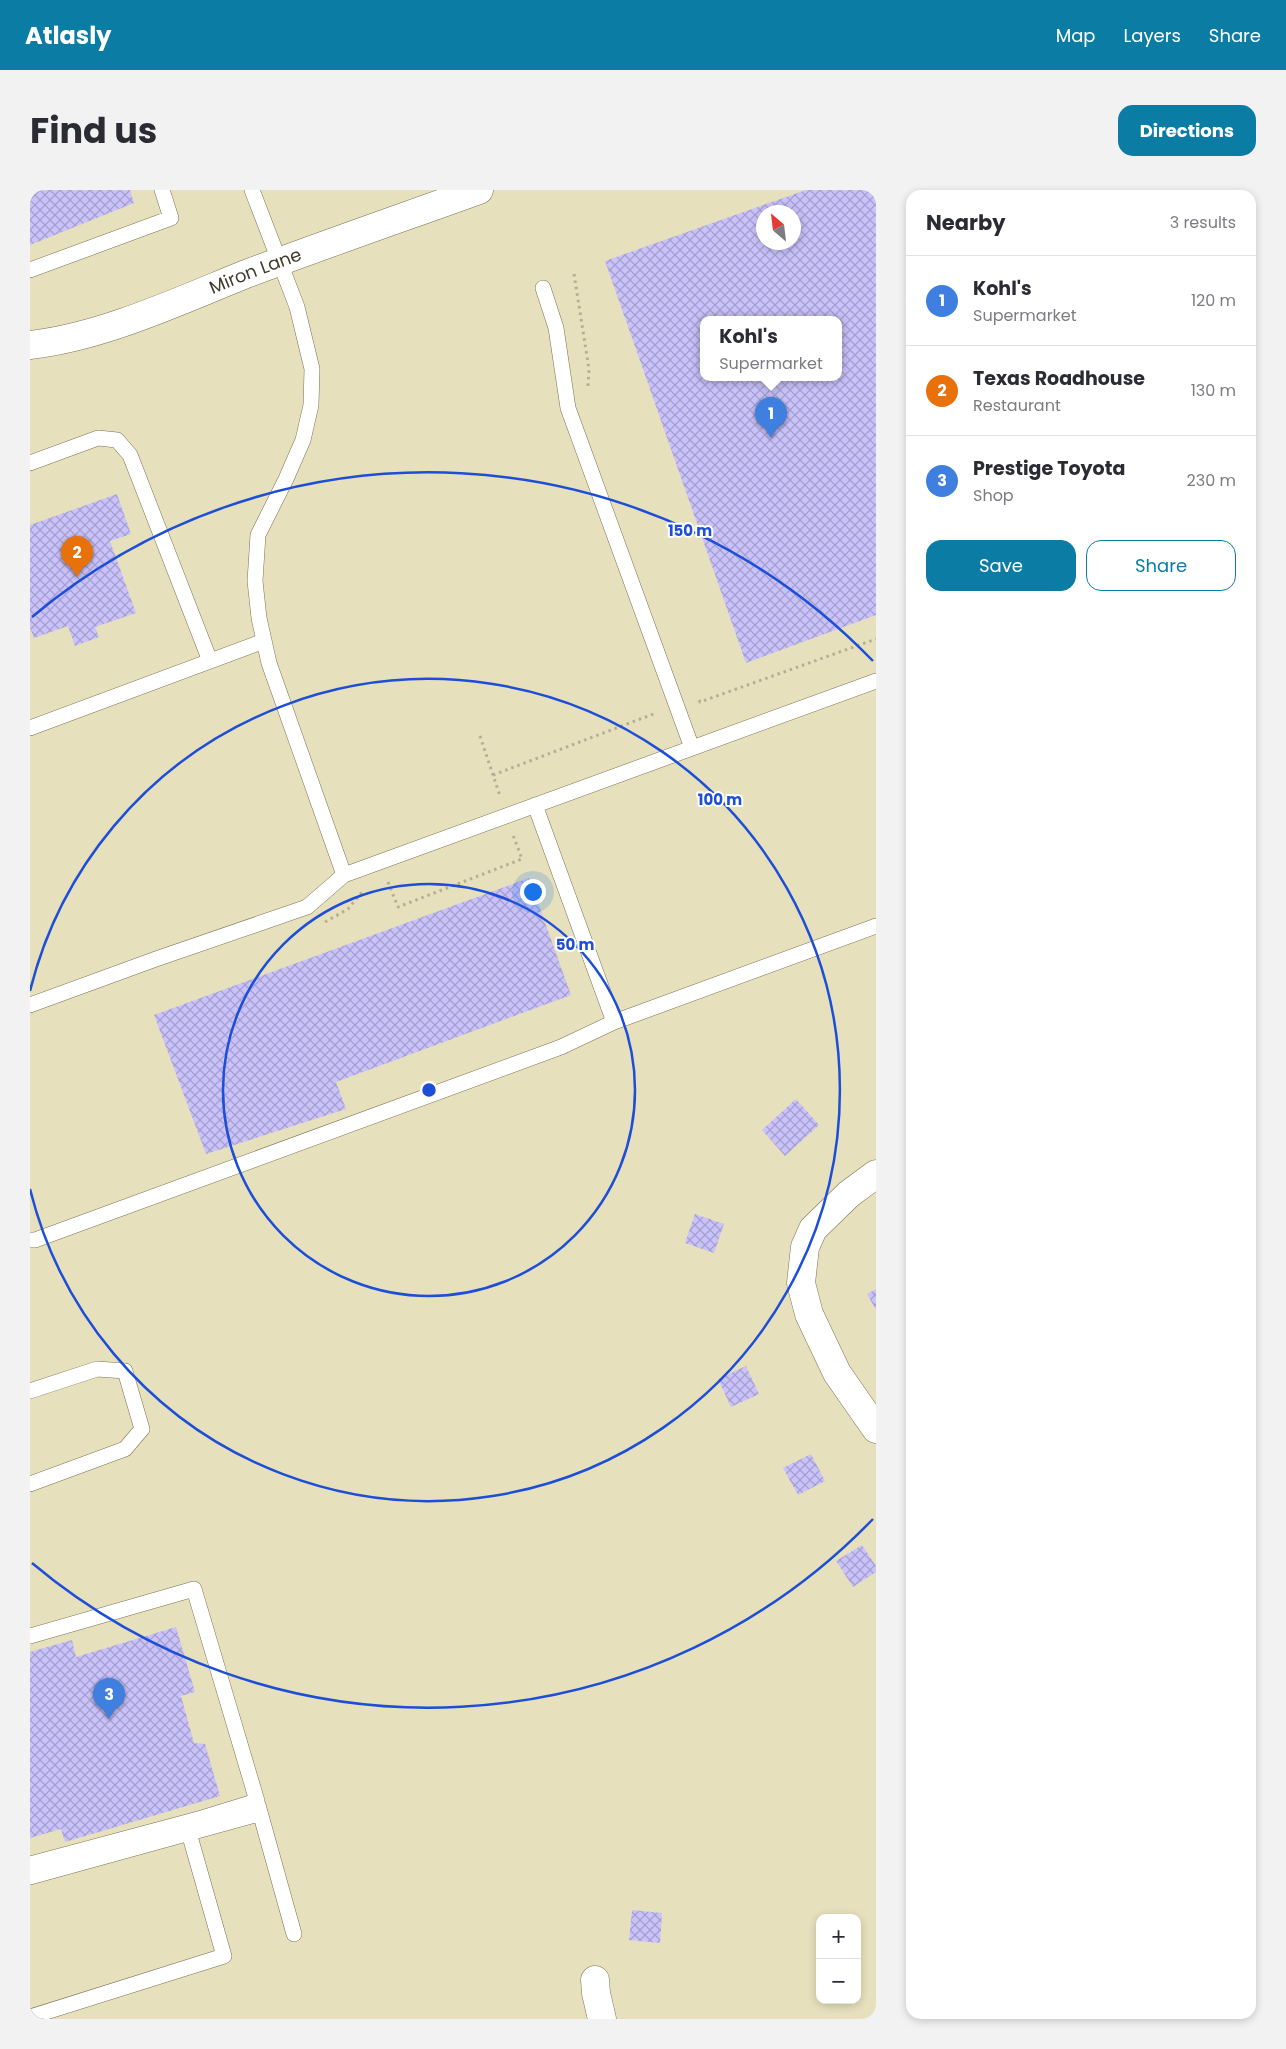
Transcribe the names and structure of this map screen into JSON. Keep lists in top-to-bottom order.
{
  "streets": {
    "street": ["Miron Lane"]
  },
  "north": "top left",
  "page": {
    "header": "Atlasly",
    "nav": ["Map", "Layers", "Share"],
    "title": "Find us",
    "buttons": [
      "Directions",
      ["Save", "Share"]
    ],
    "heading": ["Nearby", "3 results"],
    "list": [
      {
        "mark": "1",
        "name": "Kohl's",
        "note": "Supermarket",
        "value": "120 m"
      },
      {
        "mark": "2",
        "name": "Texas Roadhouse",
        "note": "Restaurant",
        "value": "130 m"
      },
      {
        "mark": "3",
        "name": "Prestige Toyota",
        "note": "Shop",
        "value": "230 m"
      }
    ],
    "popup": ["Kohl's", "Supermarket"],
    "pins": ["1", "2", "3"],
    "map_buttons": ["+", "−"]
  },
  "rings": ["150 m", "100 m", "50 m"]
}
